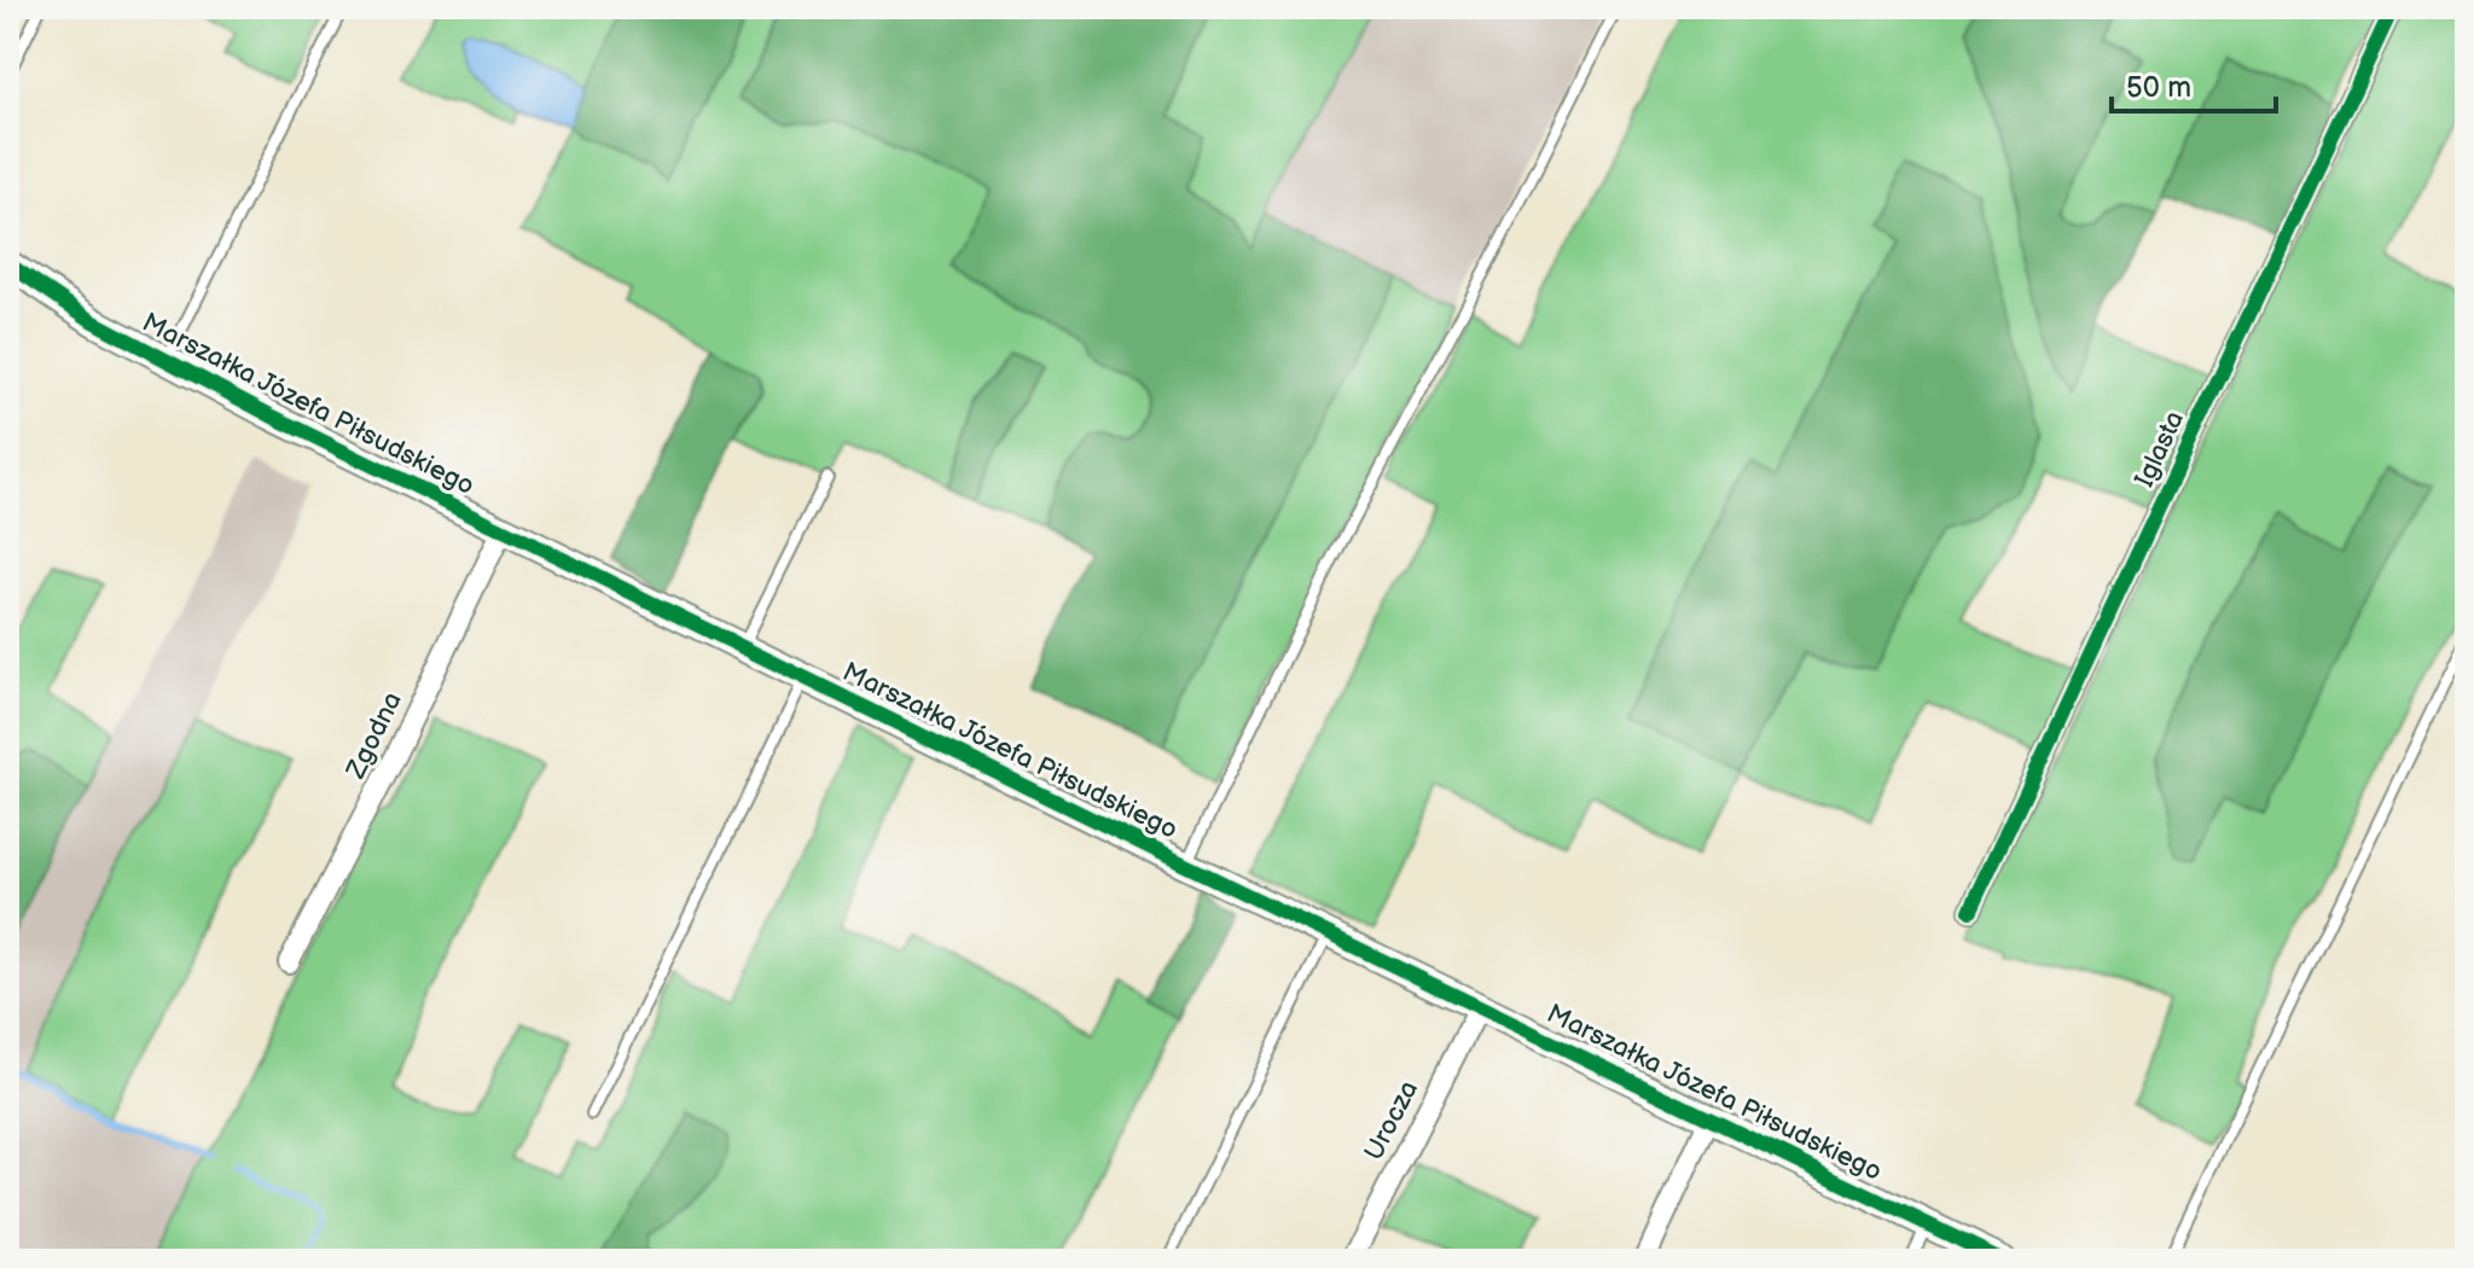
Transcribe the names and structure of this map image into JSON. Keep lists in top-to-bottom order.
{
  "streets": {
    "street": [
      "Marszałka Józefa Piłsudskiego",
      "Iglasta",
      "Zgodna",
      "Urocza"
    ]
  },
  "crossings": [
    ["Marszałka Józefa Piłsudskiego", "Zgodna"],
    ["Marszałka Józefa Piłsudskiego", "Urocza"]
  ],
  "scale_bar": "50 m"
}
